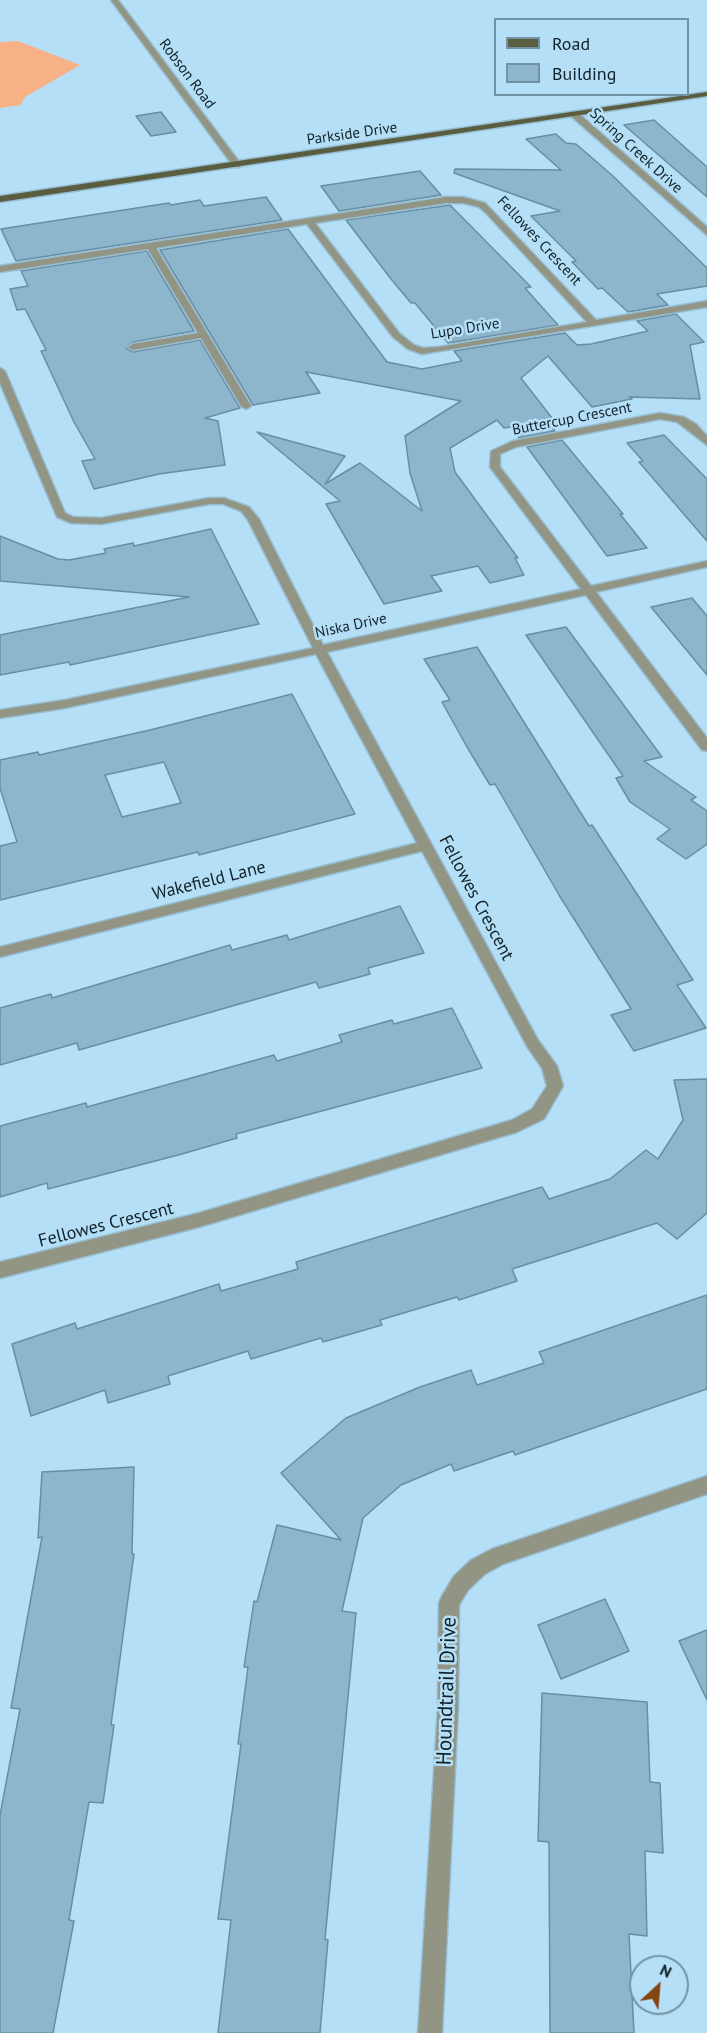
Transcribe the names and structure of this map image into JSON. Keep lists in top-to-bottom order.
{
  "streets": {
    "main road": ["Parkside Drive"],
    "street": [
      "Robson Road",
      "Spring Creek Drive",
      "Fellowes Crescent",
      "Lupo Drive",
      "Buttercup Crescent",
      "Niska Drive",
      "Wakefield Lane",
      "Houndtrail Drive"
    ]
  },
  "crossings": [
    ["Robson Road", "Parkside Drive"],
    ["Parkside Drive", "Spring Creek Drive"],
    ["Fellowes Crescent", "Lupo Drive"],
    ["Fellowes Crescent", "Niska Drive"],
    ["Fellowes Crescent", "Wakefield Lane"],
    ["Buttercup Crescent", "Niska Drive"]
  ],
  "legend": ["Road", "Building"],
  "north": "top right"
}
